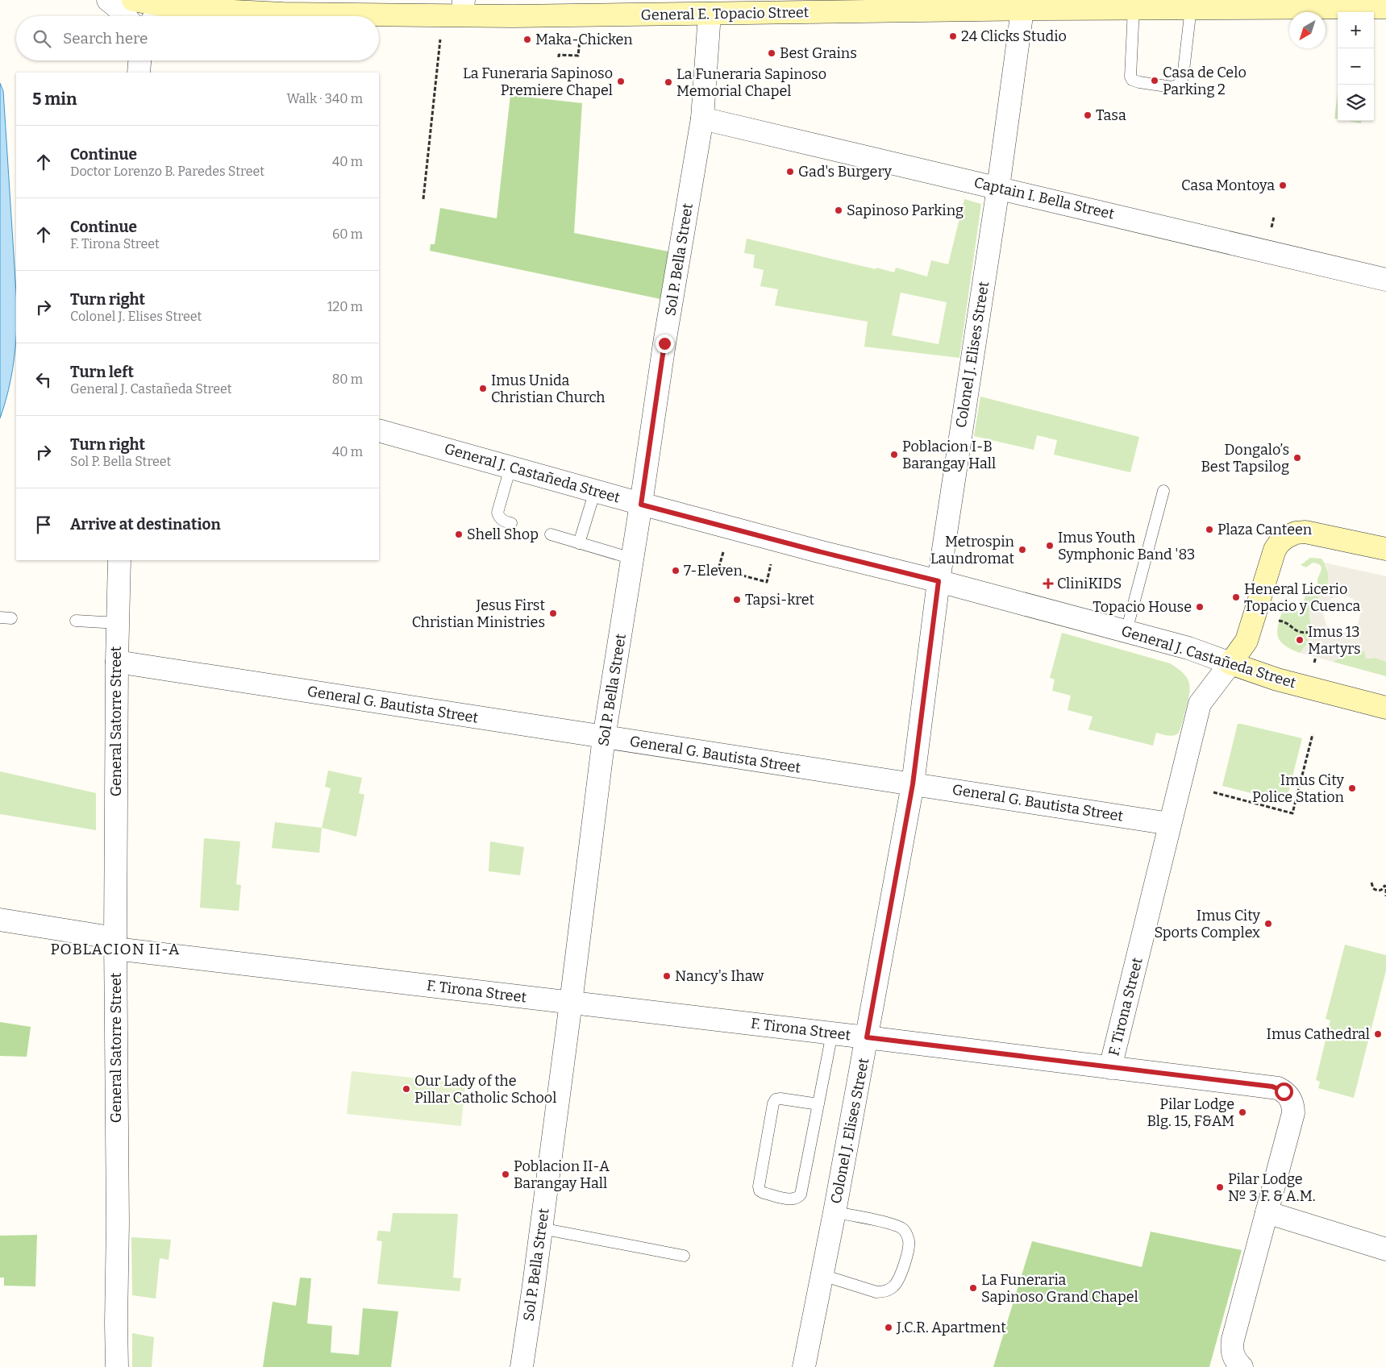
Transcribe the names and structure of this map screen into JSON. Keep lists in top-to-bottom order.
{
  "streets": {
    "main road": ["General E. Topacio Street", "General J. Castañeda Street", "F. Tirona Street"],
    "street": [
      "Captain I. Bella Street",
      "Sol P. Bella Street",
      "Colonel J. Elises Street",
      "General G. Bautista Street",
      "General Satorre Street"
    ]
  },
  "crossings": [
    ["General E. Topacio Street", "Sol P. Bella Street"],
    ["General E. Topacio Street", "Colonel J. Elises Street"],
    ["Captain I. Bella Street", "Sol P. Bella Street"],
    ["Captain I. Bella Street", "Colonel J. Elises Street"],
    ["Sol P. Bella Street", "General J. Castañeda Street"],
    ["Sol P. Bella Street", "General G. Bautista Street"],
    ["Sol P. Bella Street", "F. Tirona Street"],
    ["Colonel J. Elises Street", "General J. Castañeda Street"],
    ["Colonel J. Elises Street", "General G. Bautista Street"],
    ["Colonel J. Elises Street", "F. Tirona Street"],
    ["General J. Castañeda Street", "F. Tirona Street"],
    ["General G. Bautista Street", "General Satorre Street"],
    ["General G. Bautista Street", "F. Tirona Street"],
    ["General Satorre Street", "F. Tirona Street"]
  ],
  "districts": ["POBLACION II-A"],
  "places": {
    "other": [
      "24 Clicks Studio",
      "Maka-Chicken",
      "Best Grains",
      "Casa de Celo Parking 2",
      "La Funeraria Sapinoso Premiere Chapel",
      "La Funeraria Sapinoso Memorial Chapel",
      "Tasa",
      "Gad's Burgery",
      "Casa Montoya",
      "Sapinoso Parking",
      "Imus Unida Christian Church",
      "Poblacion I-B Barangay Hall",
      "Dongalo’s Best Tapsilog",
      "Plaza Canteen",
      "Shell Shop",
      "Imus Youth Symphonic Band '83",
      "Metrospin Laundromat",
      "7-Eleven",
      "Heneral Licerio Topacio y Cuenca",
      "Tapsi-kret",
      "Topacio House",
      "Jesus First Christian Ministries",
      "Imus 13 Martyrs",
      "Imus City Police Station",
      "Imus City Sports Complex",
      "Nancy's Ihaw",
      "Imus Cathedral",
      "Our Lady of the Pillar Catholic School",
      "Pilar Lodge Blg. 15, F&AM",
      "Poblacion II-A Barangay Hall",
      "Pilar Lodge № 3 F. & A.M.",
      "La Funeraria Sapinoso Grand Chapel",
      "J.C.R. Apartment"
    ],
    "health": ["CliniKIDS"]
  },
  "north": "bottom left",
  "page": {
    "map_buttons": ["+", "−"],
    "search": "Search here",
    "heading": ["5 min", "Walk · 340 m"],
    "list": [
      ["Continue", "Doctor Lorenzo B. Paredes Street", "40 m"],
      ["Continue", "F. Tirona Street", "60 m"],
      ["Turn right", "Colonel J. Elises Street", "120 m"],
      ["Turn left", "General J. Castañeda Street", "80 m"],
      ["Turn right", "Sol P. Bella Street", "40 m"],
      "Arrive at destination"
    ]
  }
}
